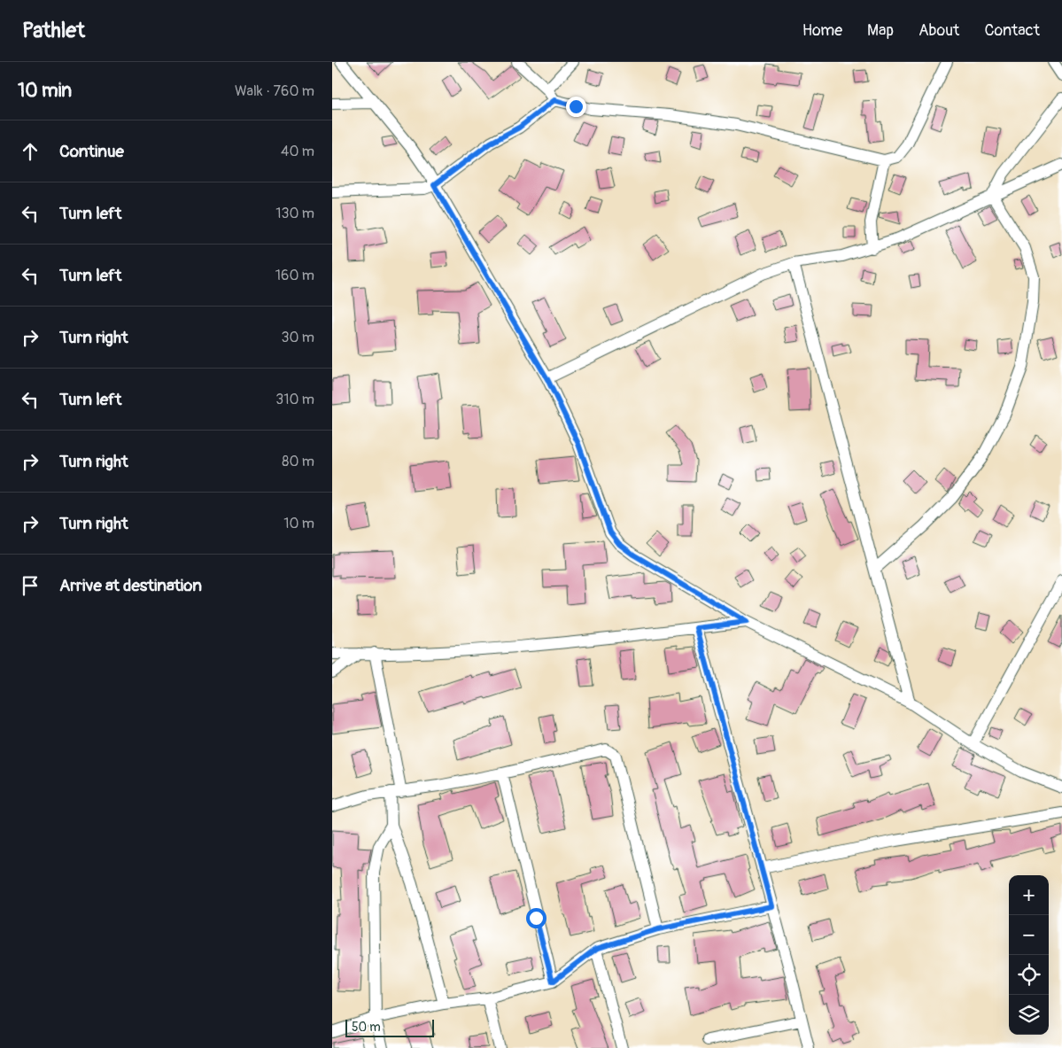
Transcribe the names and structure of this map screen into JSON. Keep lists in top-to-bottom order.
{
  "scale_bar": "50 m",
  "page": {
    "header": "Pathlet",
    "nav": [
      "Home",
      "Map",
      "About",
      "Contact"
    ],
    "heading": ["10 min", "Walk · 760 m"],
    "list": [
      ["Continue", "40 m"],
      ["Turn left", "130 m"],
      ["Turn left", "160 m"],
      ["Turn right", "30 m"],
      ["Turn left", "310 m"],
      ["Turn right", "80 m"],
      ["Turn right", "10 m"],
      "Arrive at destination"
    ],
    "map_buttons": ["+", "−"],
    "scale": "50 m"
  }
}
